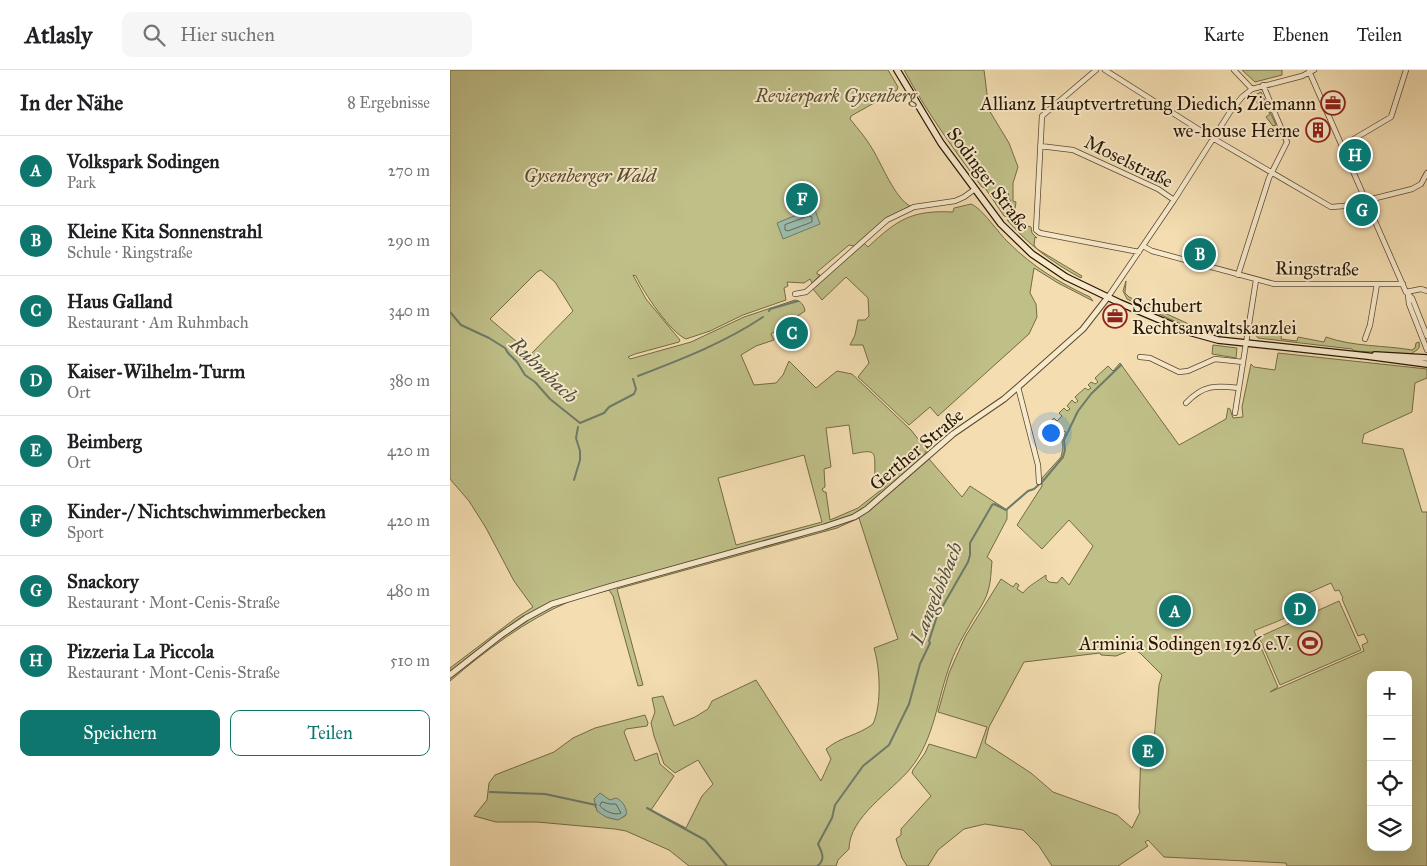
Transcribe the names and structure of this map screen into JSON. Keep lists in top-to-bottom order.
{
  "streets": {
    "main road": ["Sodinger Straße"],
    "street": ["Moselstraße", "Ringstraße", "Gerther Straße"]
  },
  "crossings": [
    ["Moselstraße", "Gerther Straße"],
    ["Sodinger Straße", "Gerther Straße"],
    ["Ringstraße", "Gerther Straße"]
  ],
  "water": ["Ruhmbach", "Langelohbach"],
  "parks": ["Revierpark Gysenberg", "Gysenberger Wald"],
  "places": {
    "office": ["Allianz Hauptvertretung Diedich, Ziemann", "Schubert Rechtsanwaltskanzlei"],
    "building": ["we-house Herne"],
    "sports": ["Arminia Sodingen 1926 e.V."]
  },
  "page": {
    "header": "Atlasly",
    "search": "Hier suchen",
    "nav": ["Karte", "Ebenen", "Teilen"],
    "heading": ["In der Nähe", "8 Ergebnisse"],
    "list": [
      {
        "mark": "A",
        "name": "Volkspark Sodingen",
        "note": "Park",
        "value": "270 m"
      },
      {
        "mark": "B",
        "name": "Kleine Kita Sonnenstrahl",
        "note": "Schule · Ringstraße",
        "value": "290 m"
      },
      {
        "mark": "C",
        "name": "Haus Galland",
        "note": "Restaurant · Am Ruhmbach",
        "value": "340 m"
      },
      {
        "mark": "D",
        "name": "Kaiser-Wilhelm-Turm",
        "note": "Ort",
        "value": "380 m"
      },
      {
        "mark": "E",
        "name": "Beimberg",
        "note": "Ort",
        "value": "420 m"
      },
      {
        "mark": "F",
        "name": "Kinder-/ Nichtschwimmerbecken",
        "note": "Sport",
        "value": "420 m"
      },
      {
        "mark": "G",
        "name": "Snackory",
        "note": "Restaurant · Mont-Cenis-Straße",
        "value": "480 m"
      },
      {
        "mark": "H",
        "name": "Pizzeria La Piccola",
        "note": "Restaurant · Mont-Cenis-Straße",
        "value": "510 m"
      }
    ],
    "pins": [
      "H",
      "F",
      "G",
      "B",
      "C",
      "D",
      "A",
      "E"
    ],
    "map_buttons": ["+", "−"],
    "buttons": ["Speichern", "Teilen"]
  }
}
